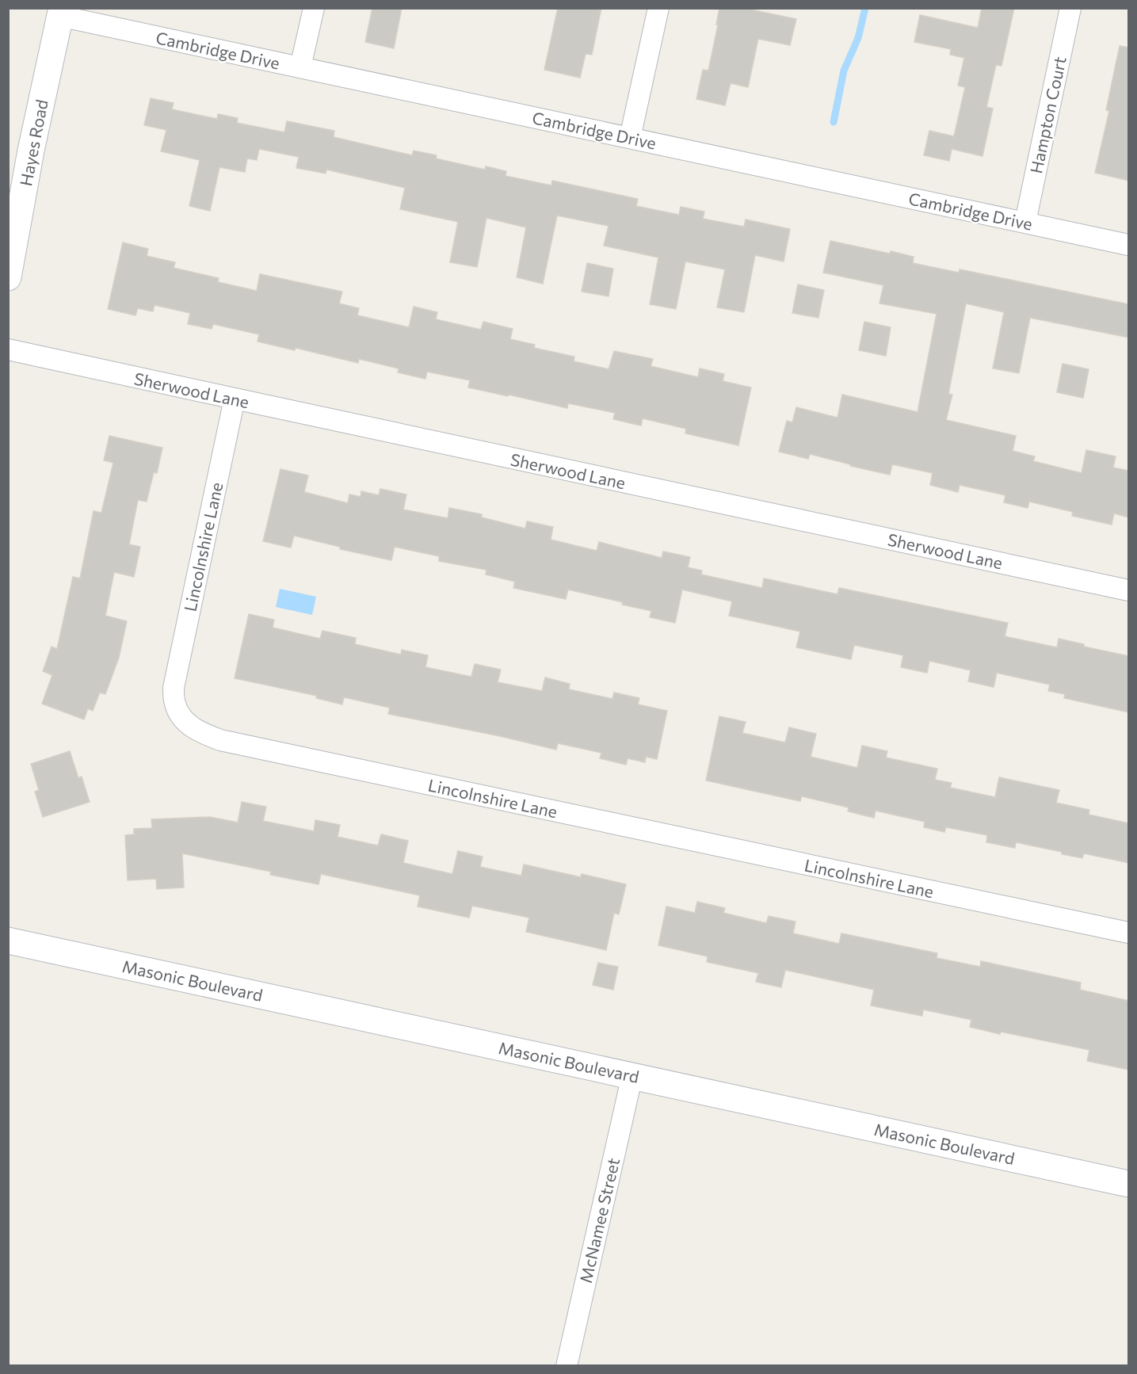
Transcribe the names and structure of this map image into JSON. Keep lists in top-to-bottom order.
{
  "streets": {
    "street": [
      "Cambridge Drive",
      "Hampton Court",
      "Hayes Road",
      "Sherwood Lane",
      "Lincolnshire Lane",
      "Masonic Boulevard",
      "McNamee Street"
    ]
  },
  "crossings": [
    ["Cambridge Drive", "Hampton Court"],
    ["Cambridge Drive", "Hayes Road"],
    ["Sherwood Lane", "Lincolnshire Lane"],
    ["Masonic Boulevard", "McNamee Street"]
  ]
}
